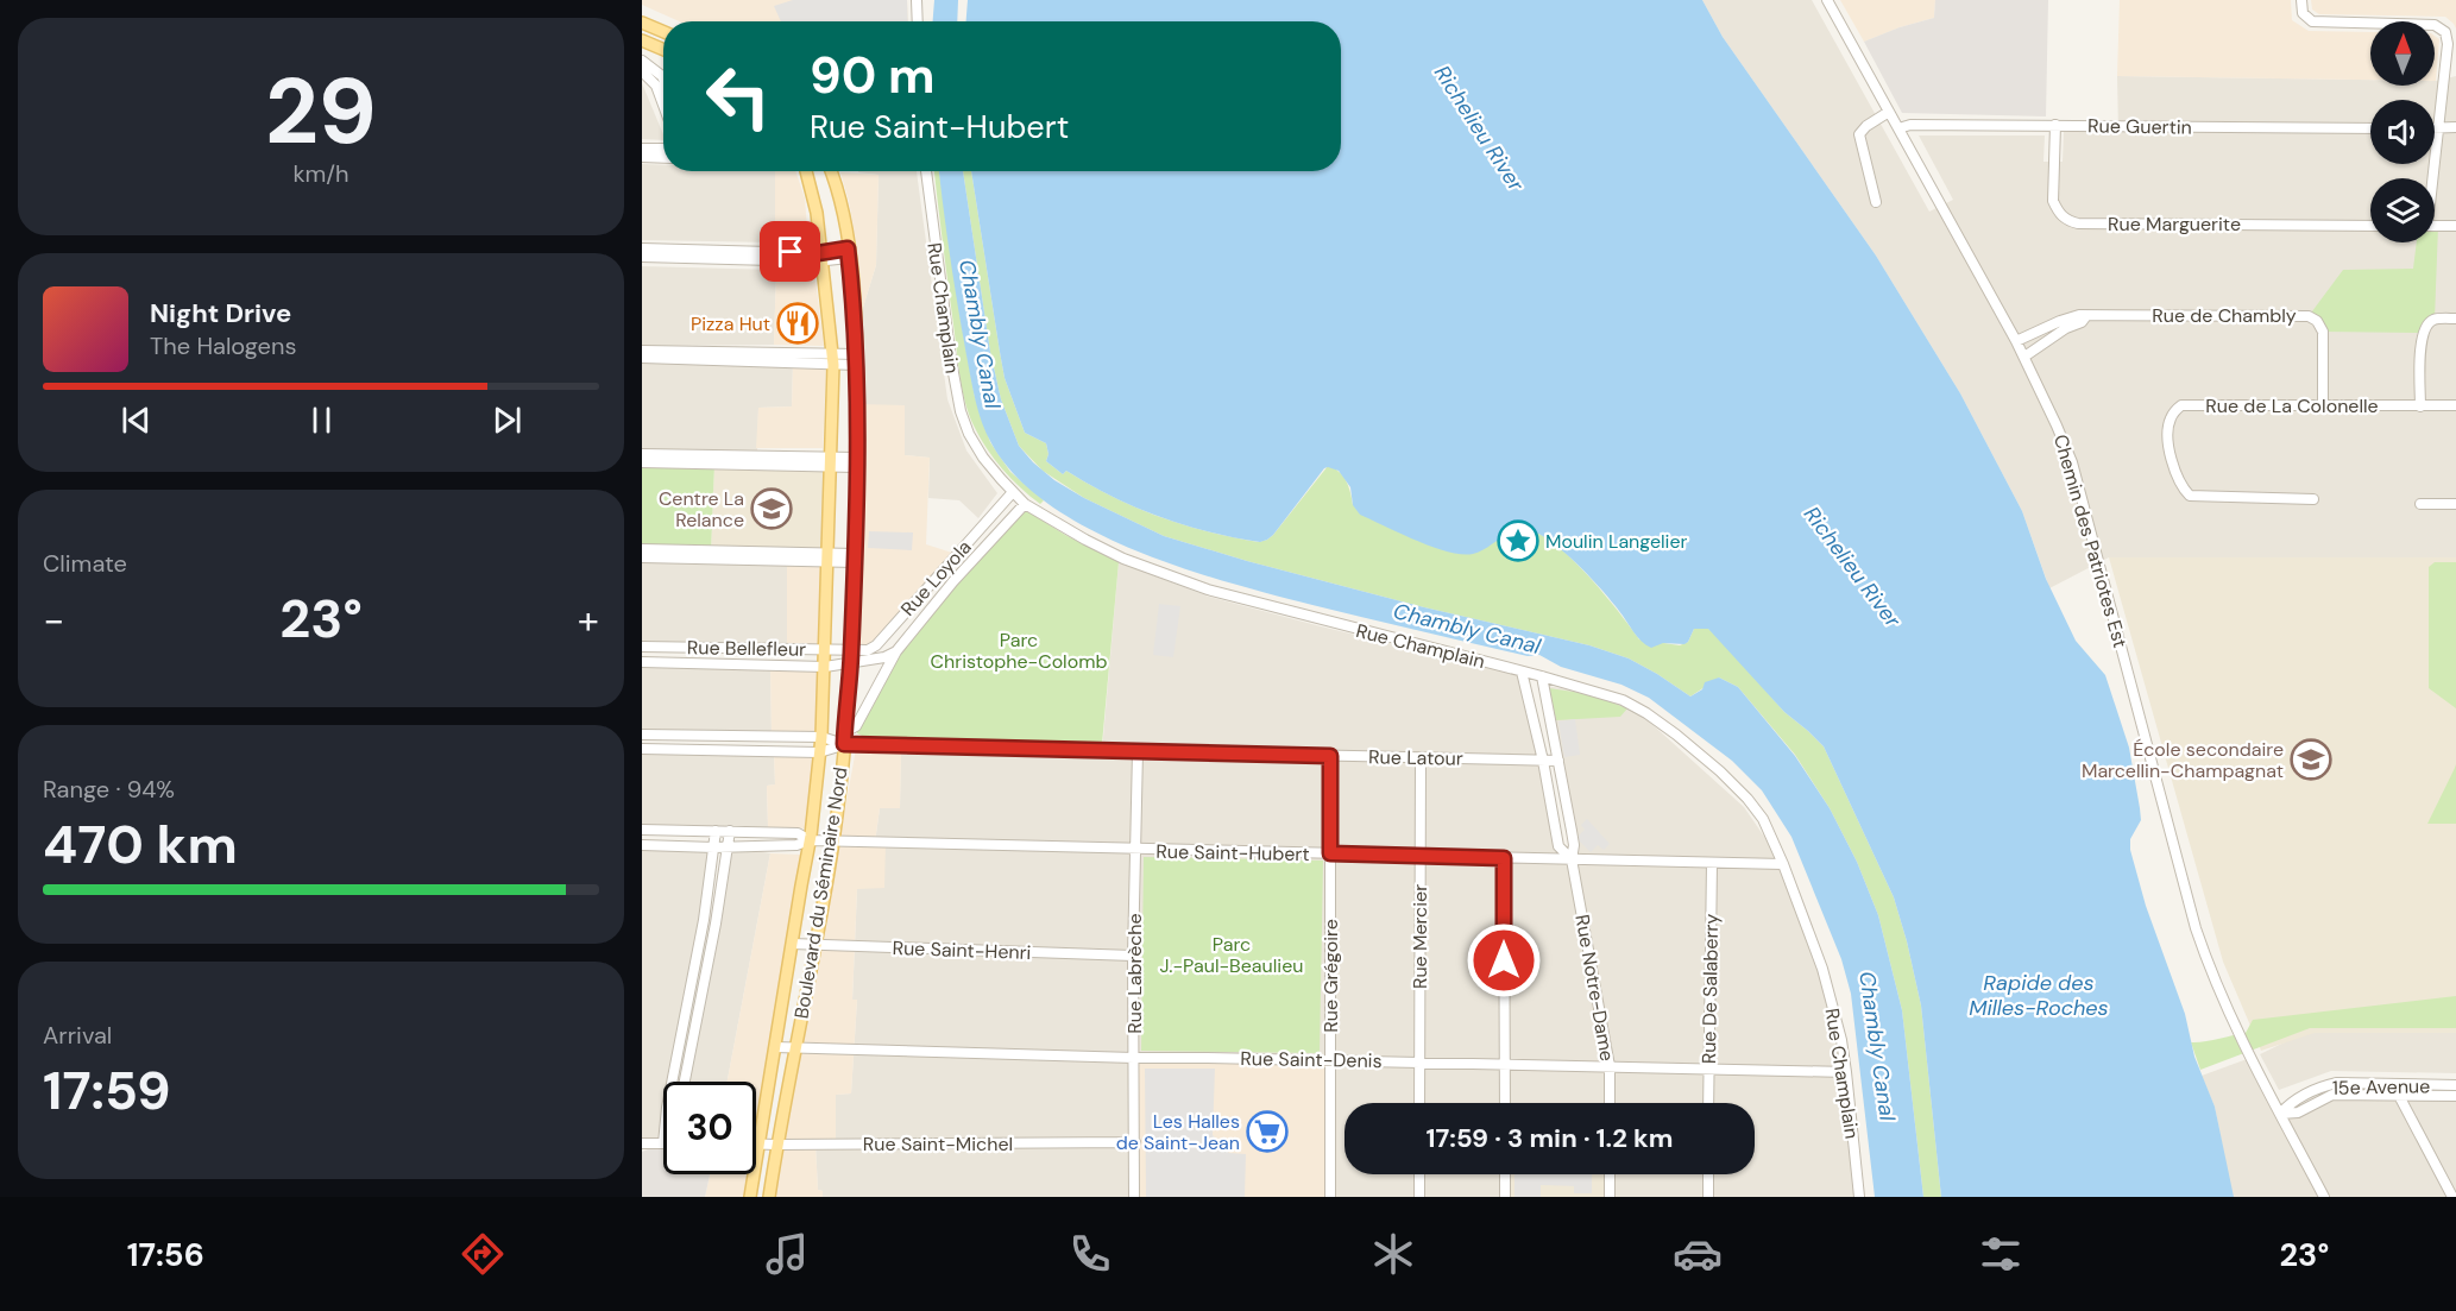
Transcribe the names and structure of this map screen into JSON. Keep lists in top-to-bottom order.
{
  "streets": {
    "main road": ["Boulevard du Séminaire Nord"],
    "street": [
      "Rue Guertin",
      "Rue Marguerite",
      "Rue Champlain",
      "Rue de Chambly",
      "Rue de La Colonelle",
      "Chemin des Patriotes Est",
      "Rue Loyola",
      "Rue Bellefleur",
      "Rue Latour",
      "Rue Saint-Hubert",
      "Rue Mercier",
      "Rue Saint-Henri",
      "Rue Labrèche",
      "Rue Grégoire",
      "Rue Notre-Dame",
      "Rue De Salaberry",
      "Rue Saint-Denis",
      "15e Avenue",
      "Rue Saint-Michel"
    ]
  },
  "crossings": [
    ["Rue Guertin", "Rue Marguerite"],
    ["Rue Guertin", "Chemin des Patriotes Est"],
    ["Rue Champlain", "Rue Loyola"],
    ["Rue Champlain", "Rue Saint-Hubert"],
    ["Rue Champlain", "Rue Notre-Dame"],
    ["Rue Champlain", "Rue Saint-Denis"],
    ["Rue de Chambly", "Rue de La Colonelle"],
    ["Rue de Chambly", "Chemin des Patriotes Est"],
    ["Chemin des Patriotes Est", "15e Avenue"],
    ["Rue Loyola", "Rue Bellefleur"],
    ["Rue Loyola", "Rue Latour"],
    ["Rue Loyola", "Boulevard du Séminaire Nord"],
    ["Rue Bellefleur", "Boulevard du Séminaire Nord"],
    ["Rue Latour", "Boulevard du Séminaire Nord"],
    ["Rue Latour", "Rue Mercier"],
    ["Rue Latour", "Rue Labrèche"],
    ["Rue Latour", "Rue Grégoire"],
    ["Rue Latour", "Rue Notre-Dame"],
    ["Rue Saint-Hubert", "Boulevard du Séminaire Nord"],
    ["Rue Saint-Hubert", "Rue Mercier"],
    ["Rue Saint-Hubert", "Rue Labrèche"],
    ["Rue Saint-Hubert", "Rue Grégoire"],
    ["Rue Saint-Hubert", "Rue Notre-Dame"],
    ["Rue Saint-Hubert", "Rue De Salaberry"],
    ["Boulevard du Séminaire Nord", "Rue Saint-Henri"],
    ["Boulevard du Séminaire Nord", "Rue Saint-Denis"],
    ["Boulevard du Séminaire Nord", "Rue Saint-Michel"],
    ["Rue Mercier", "Rue Saint-Denis"],
    ["Rue Saint-Henri", "Rue Labrèche"],
    ["Rue Labrèche", "Rue Saint-Denis"],
    ["Rue Labrèche", "Rue Saint-Michel"],
    ["Rue Grégoire", "Rue Saint-Denis"],
    ["Rue Notre-Dame", "Rue Saint-Denis"],
    ["Rue De Salaberry", "Rue Saint-Denis"]
  ],
  "water": ["Richelieu River", "Chambly Canal", "Rapide des Milles-Roches"],
  "parks": ["Parc Christophe-Colomb", "Parc J.-Paul-Beaulieu"],
  "places": {
    "restaurant": ["Pizza Hut"],
    "school or university": ["Centre La Relance", "École secondaire Marcellin-Champagnat"],
    "place": ["Moulin Langelier"],
    "supermarket": ["Les Halles de Saint-Jean"]
  },
  "north": "top",
  "page": {
    "tile": [
      ["29", "km/h"],
      "Climate",
      ["Range · 94%", "470 km"],
      ["Arrival", "17:59"]
    ],
    "turn": ["90 m", "Rue Saint-Hubert"],
    "song": ["Night Drive", "The Halogens"],
    "heat": ["−", "23°", "+"],
    "limit": "30",
    "trip": "17:59 · 3 min · 1.2 km",
    "tabs": ["17:56", "23°"]
  }
}
